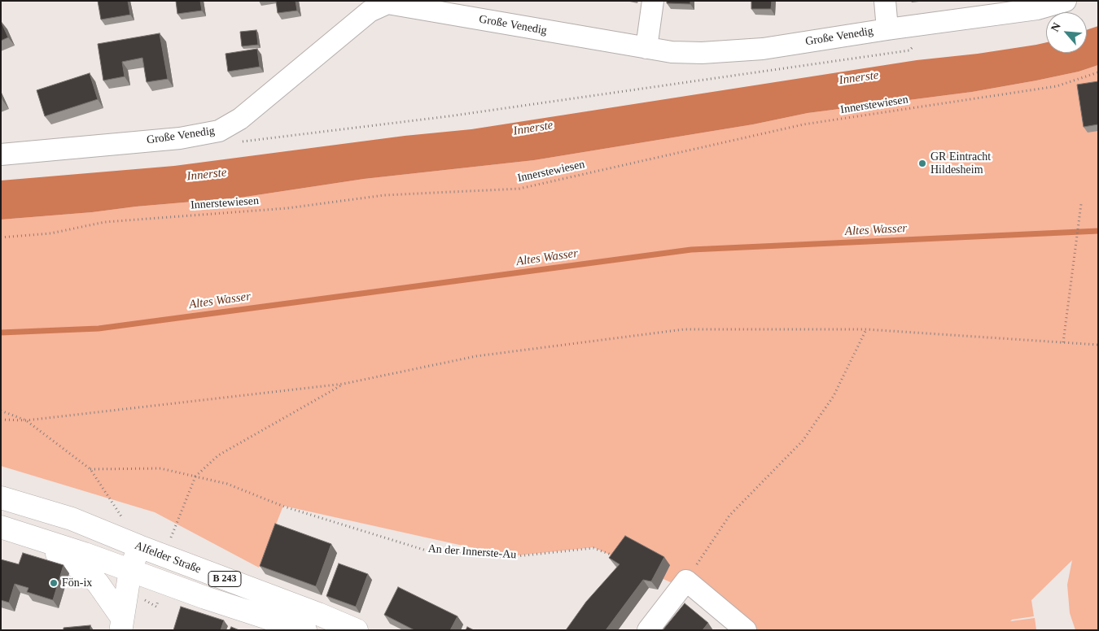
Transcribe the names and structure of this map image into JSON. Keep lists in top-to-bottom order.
{
  "streets": {
    "main road": ["Alfelder Straße", "B 243"],
    "street": ["Große Venedig"],
    "path": ["Innerstewiesen", "An der Innerste-Au"]
  },
  "water": ["Innerste", "Altes Wasser"],
  "places": ["GR Eintracht Hildesheim", "Fön-ix"],
  "north": "top left"
}
